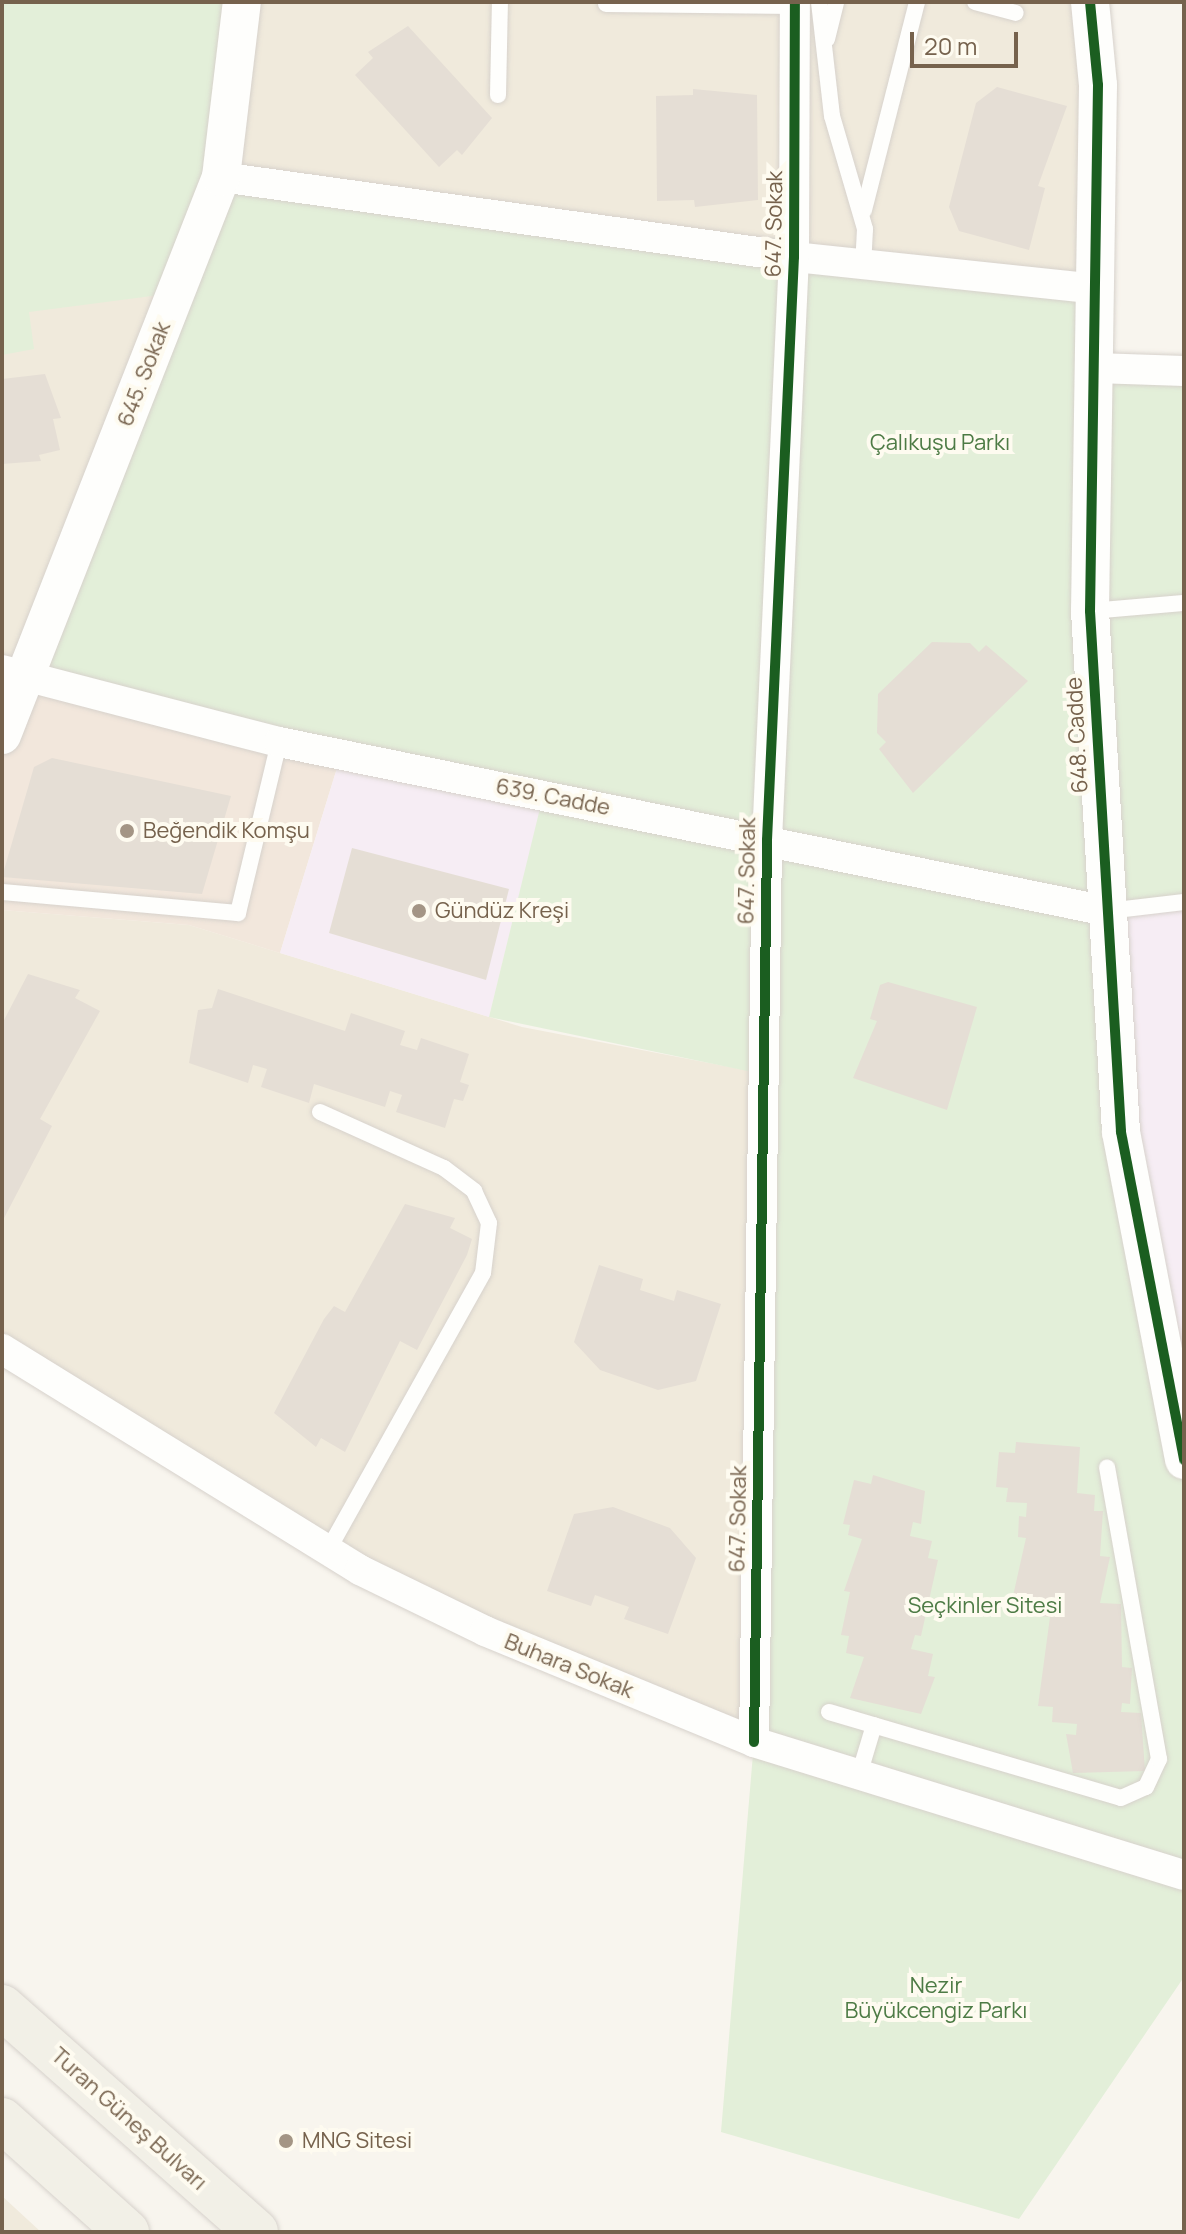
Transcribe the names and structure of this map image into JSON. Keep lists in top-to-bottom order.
{
  "streets": {
    "main road": ["Turan Güneş Bulvarı"],
    "street": [
      "647. Sokak",
      "645. Sokak",
      "648. Cadde",
      "639. Cadde",
      "Buhara Sokak"
    ]
  },
  "crossings": [
    ["647. Sokak", "639. Cadde"],
    ["647. Sokak", "Buhara Sokak"],
    ["645. Sokak", "639. Cadde"],
    ["648. Cadde", "639. Cadde"]
  ],
  "parks": ["Çalıkuşu Parkı", "Seçkinler Sitesi", "Nezir Büyükcengiz Parkı"],
  "places": ["Beğendik Komşu", "Gündüz Kreşi", "MNG Sitesi"],
  "scale_bar": "20 m"
}
